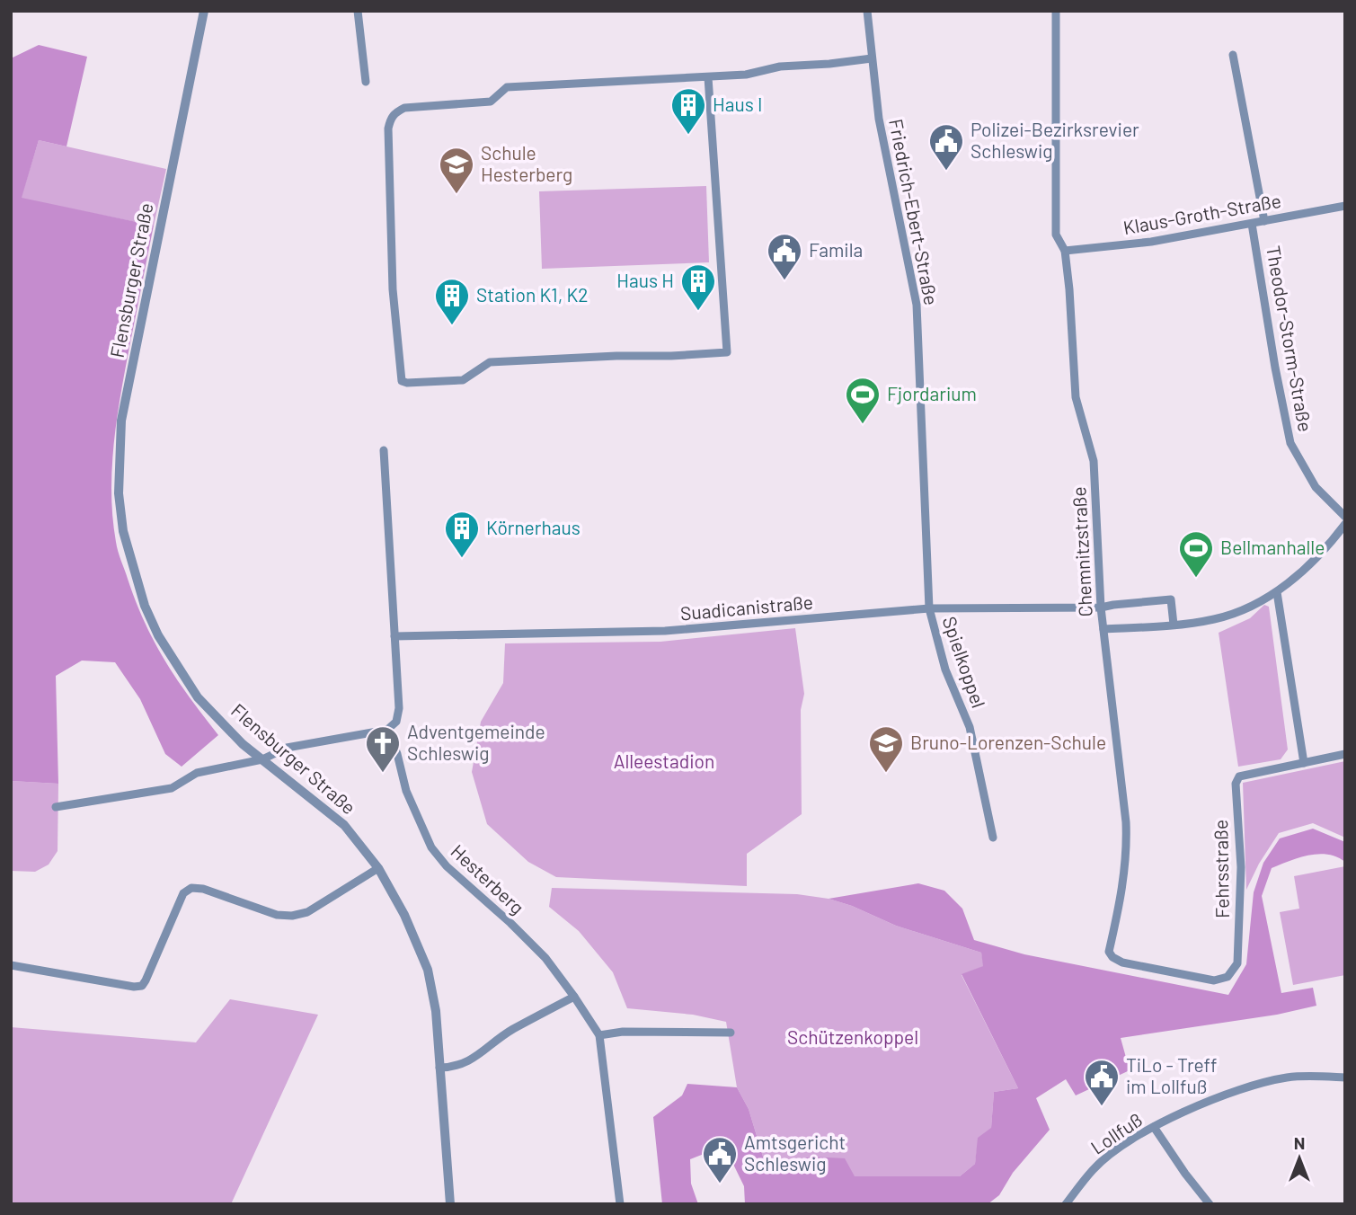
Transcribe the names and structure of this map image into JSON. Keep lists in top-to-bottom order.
{
  "streets": {
    "street": [
      "Friedrich-Ebert-Straße",
      "Klaus-Groth-Straße",
      "Flensburger Straße",
      "Theodor-Storm-Straße",
      "Chemnitzstraße",
      "Suadicanistraße",
      "Spielkoppel",
      "Fehrsstraße",
      "Hesterberg",
      "Lollfuß"
    ]
  },
  "crossings": [
    ["Friedrich-Ebert-Straße", "Suadicanistraße"],
    ["Friedrich-Ebert-Straße", "Spielkoppel"],
    ["Klaus-Groth-Straße", "Theodor-Storm-Straße"],
    ["Klaus-Groth-Straße", "Chemnitzstraße"],
    ["Chemnitzstraße", "Suadicanistraße"],
    ["Chemnitzstraße", "Fehrsstraße"],
    ["Suadicanistraße", "Spielkoppel"]
  ],
  "parks": ["Alleestadion", "Schützenkoppel"],
  "places": {
    "building": [
      "Haus I",
      "Haus H",
      "Station K1, K2",
      "Körnerhaus"
    ],
    "public building": [
      "Polizei-Bezirksrevier Schleswig",
      "Famila",
      "TiLo - Treff im Lollfuß",
      "Amtsgericht Schleswig"
    ],
    "school or university": ["Schule Hesterberg", "Bruno-Lorenzen-Schule"],
    "sports": ["Fjordarium", "Bellmanhalle"],
    "church": ["Adventgemeinde Schleswig"]
  },
  "north": "top"
}
